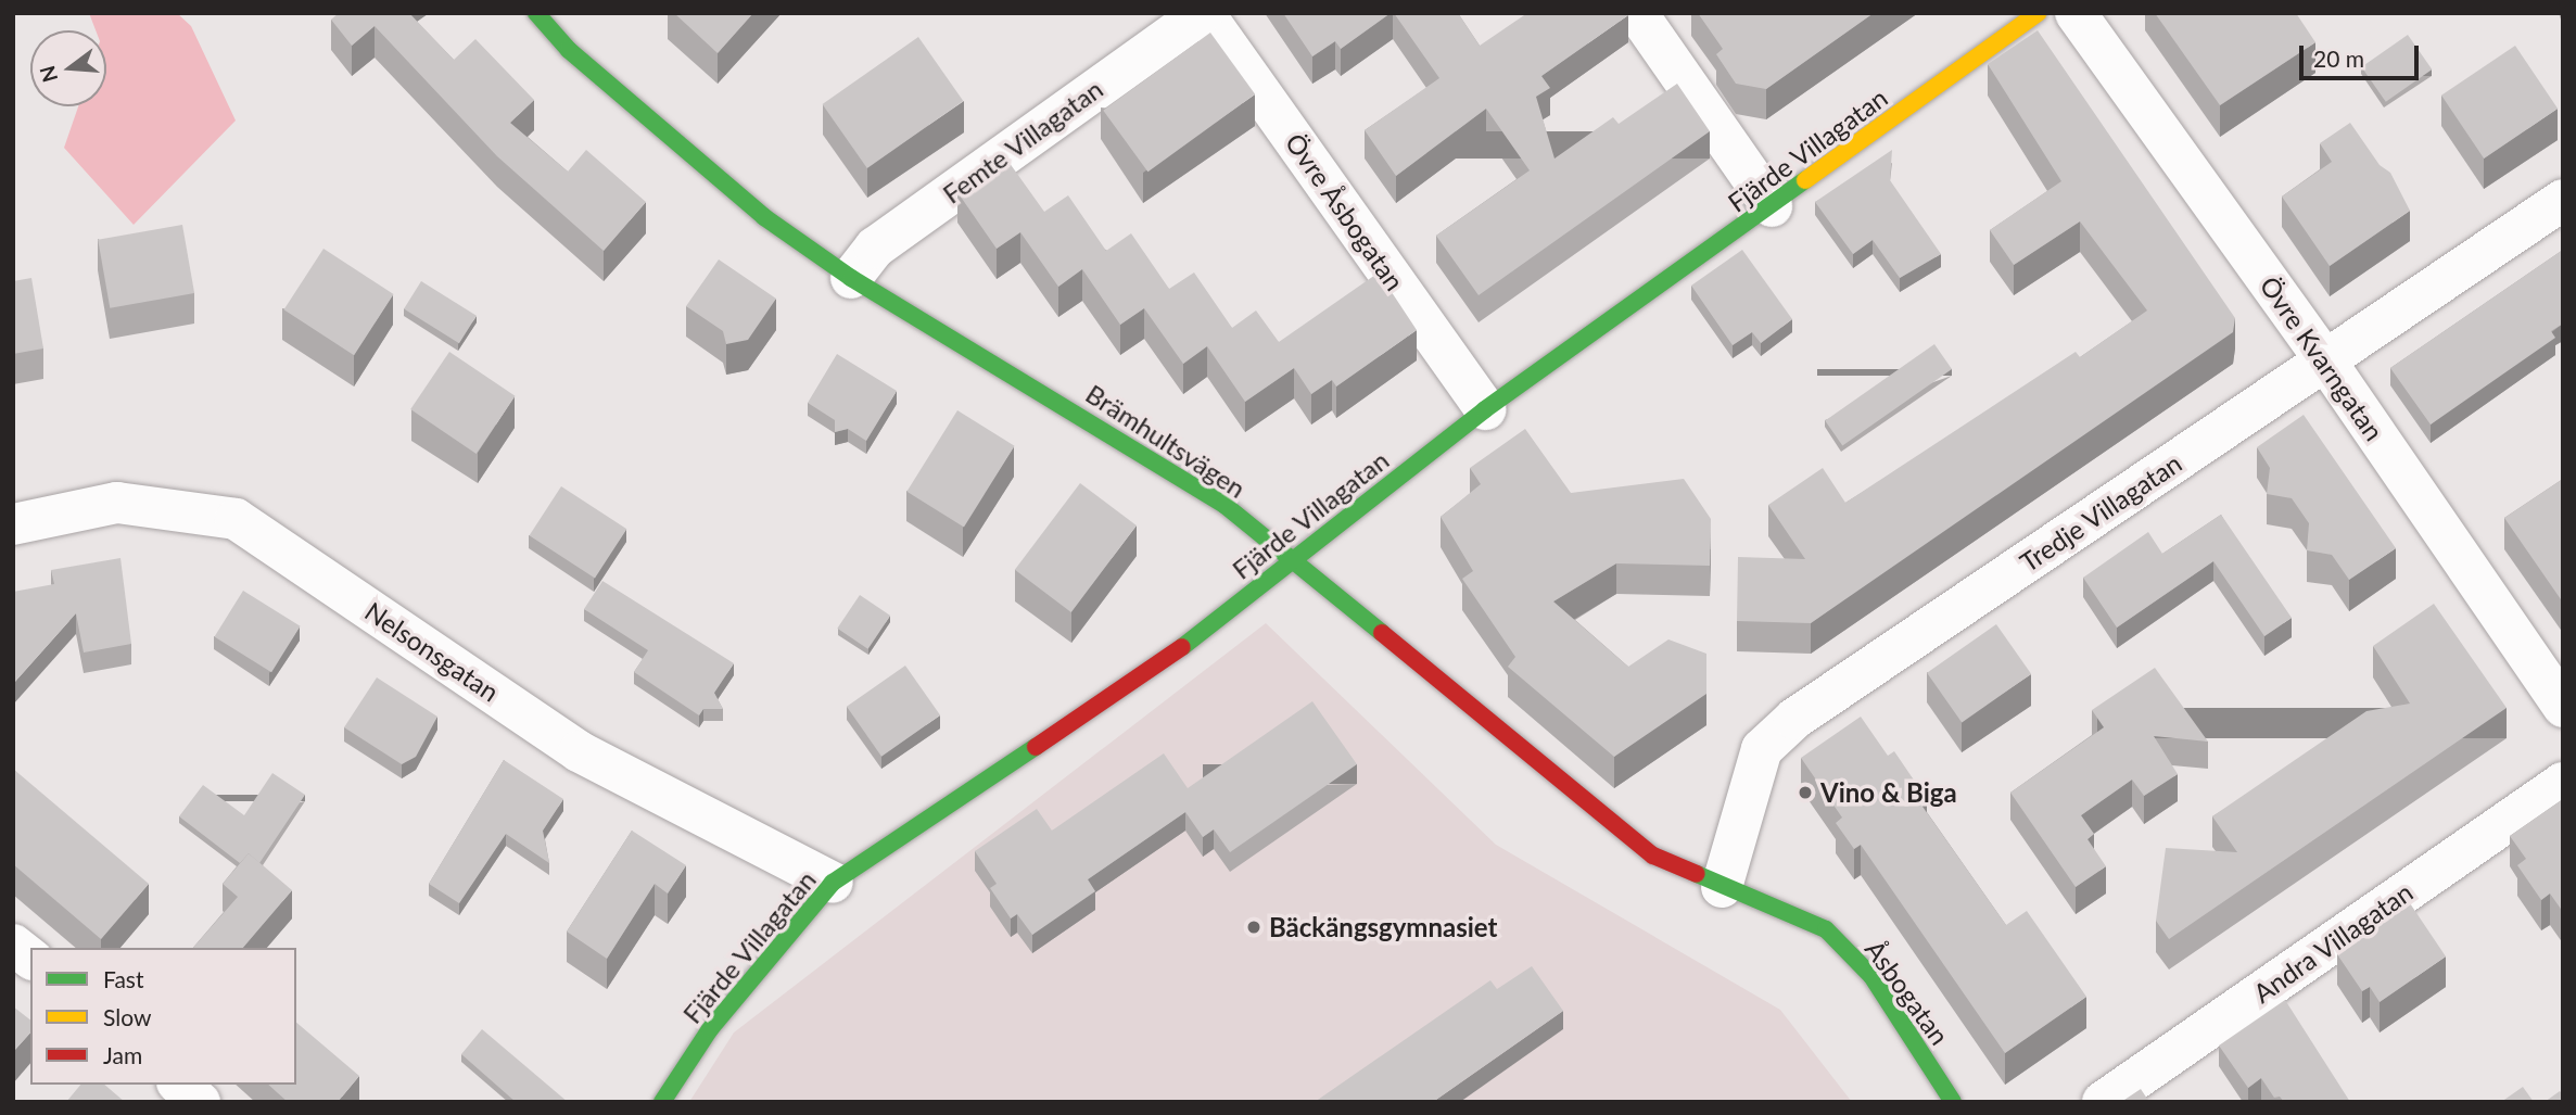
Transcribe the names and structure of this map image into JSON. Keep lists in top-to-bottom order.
{
  "streets": {
    "street": [
      "Femte Villagatan",
      "Fjärde Villagatan",
      "Övre Åsbogatan",
      "Övre Kvarngatan",
      "Brämhultsvägen",
      "Tredje Villagatan",
      "Nelsonsgatan",
      "Andra Villagatan",
      "Åsbogatan"
    ]
  },
  "crossings": [
    ["Femte Villagatan", "Övre Åsbogatan"],
    ["Femte Villagatan", "Brämhultsvägen"],
    ["Fjärde Villagatan", "Övre Åsbogatan"],
    ["Fjärde Villagatan", "Brämhultsvägen"],
    ["Fjärde Villagatan", "Nelsonsgatan"],
    ["Övre Kvarngatan", "Tredje Villagatan"],
    ["Brämhultsvägen", "Tredje Villagatan"],
    ["Brämhultsvägen", "Åsbogatan"]
  ],
  "places": ["Vino & Biga", "Bäckängsgymnasiet"],
  "legend": ["Fast", "Slow", "Jam"],
  "scale_bar": "20 m",
  "north": "left"
}
